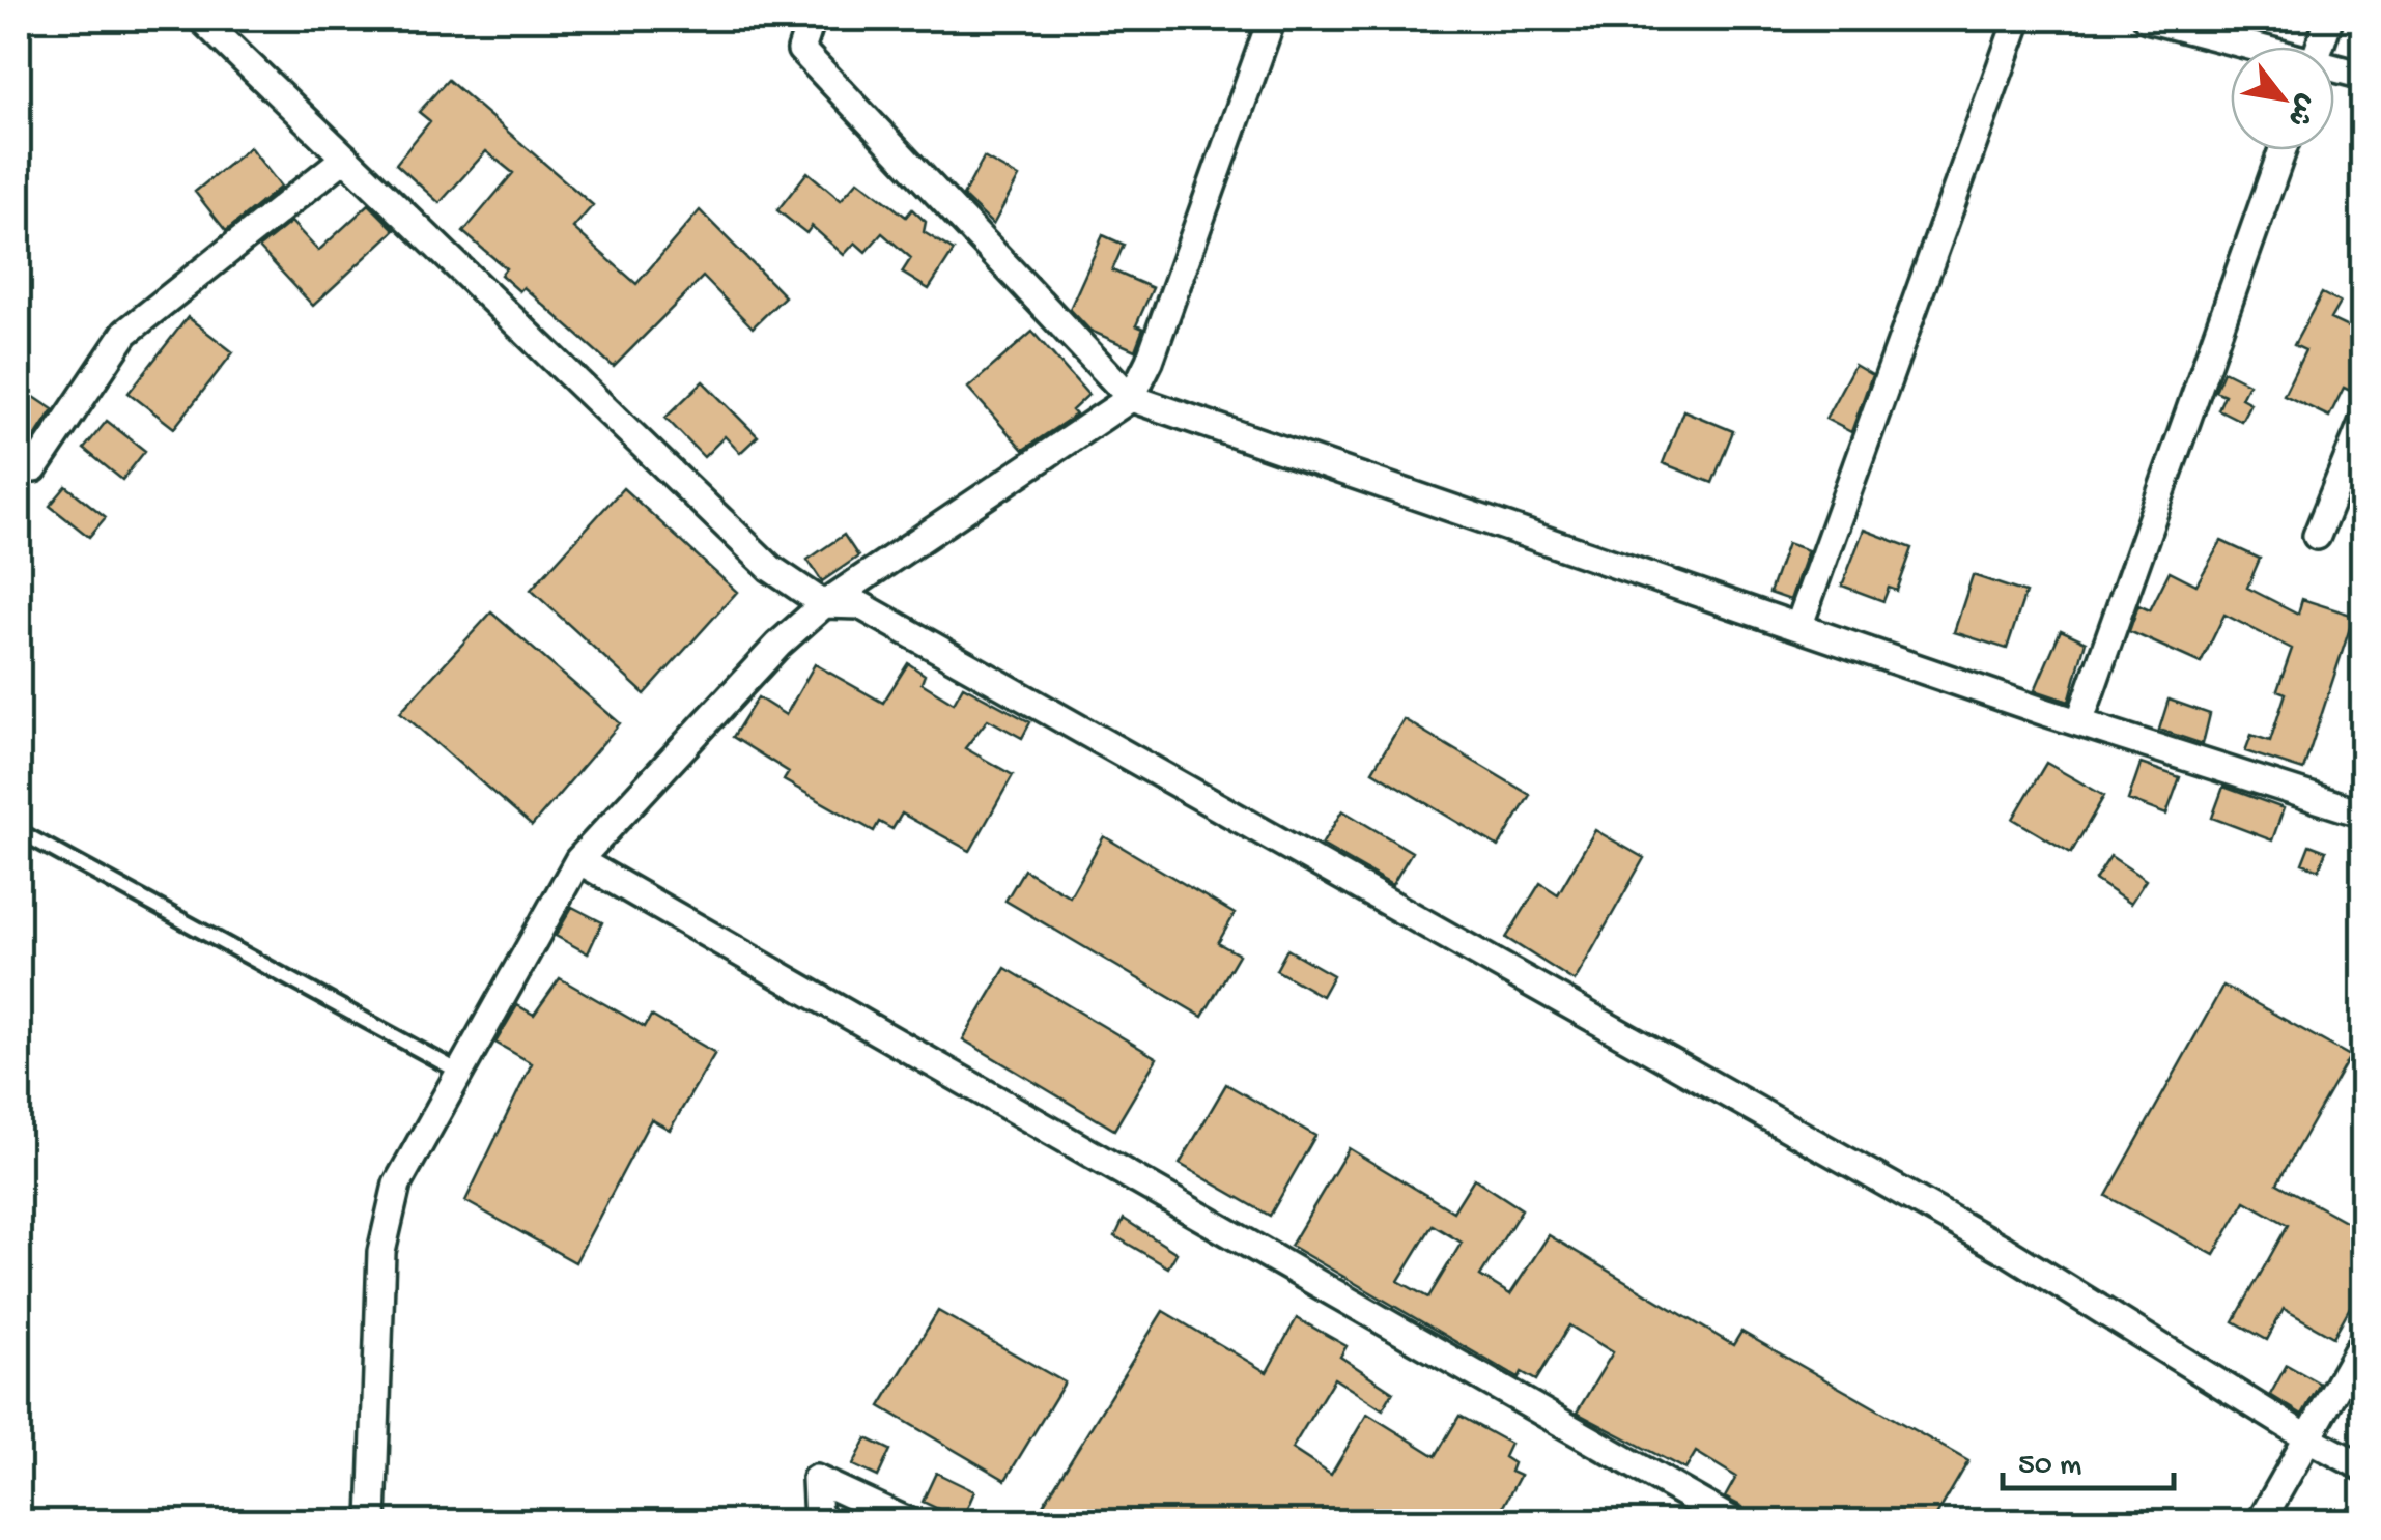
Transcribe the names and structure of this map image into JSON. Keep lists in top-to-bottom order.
{
  "scale_bar": "50 m",
  "north": "bottom right"
}
